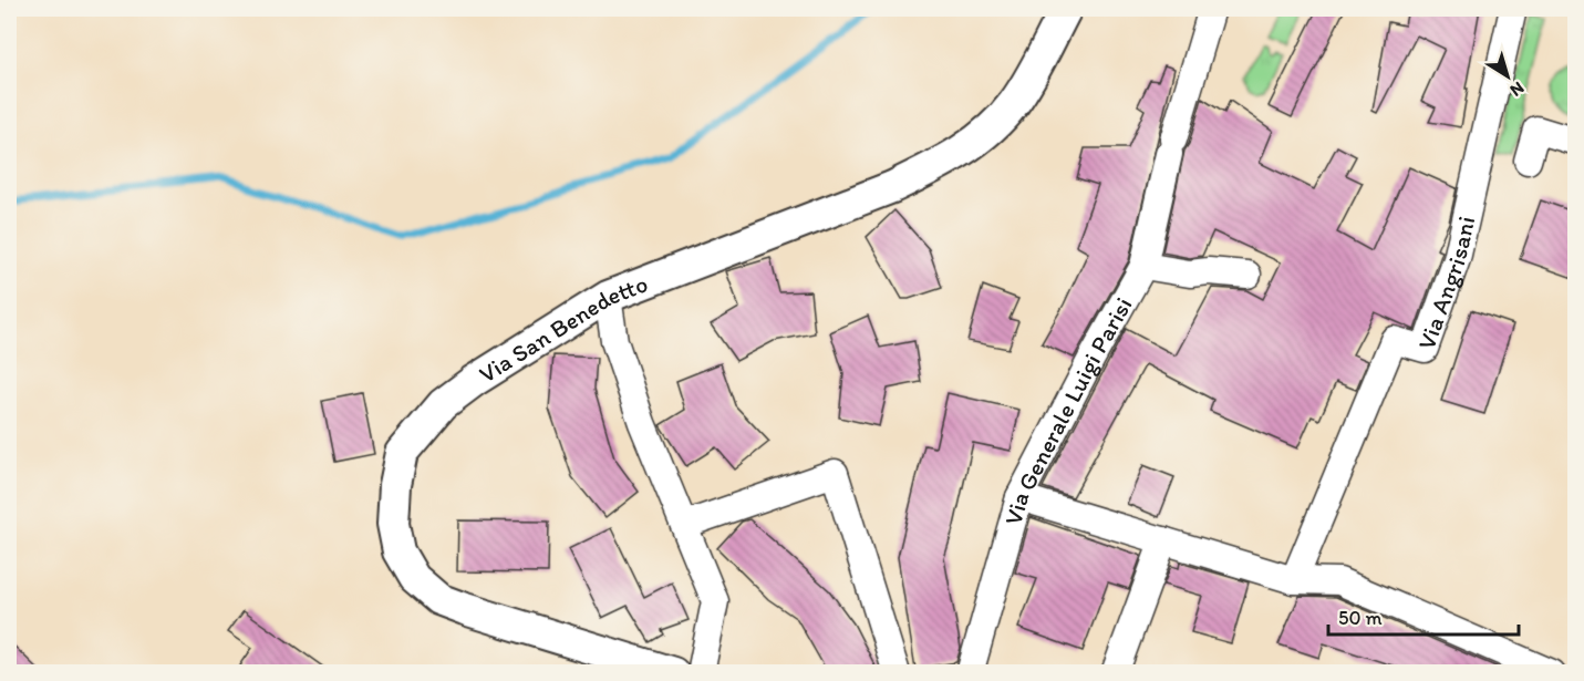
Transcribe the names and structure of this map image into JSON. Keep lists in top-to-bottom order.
{
  "streets": {
    "street": ["Via Angrisani", "Via San Benedetto", "Via Generale Luigi Parisi"]
  },
  "scale_bar": "50 m",
  "north": "bottom right"
}
